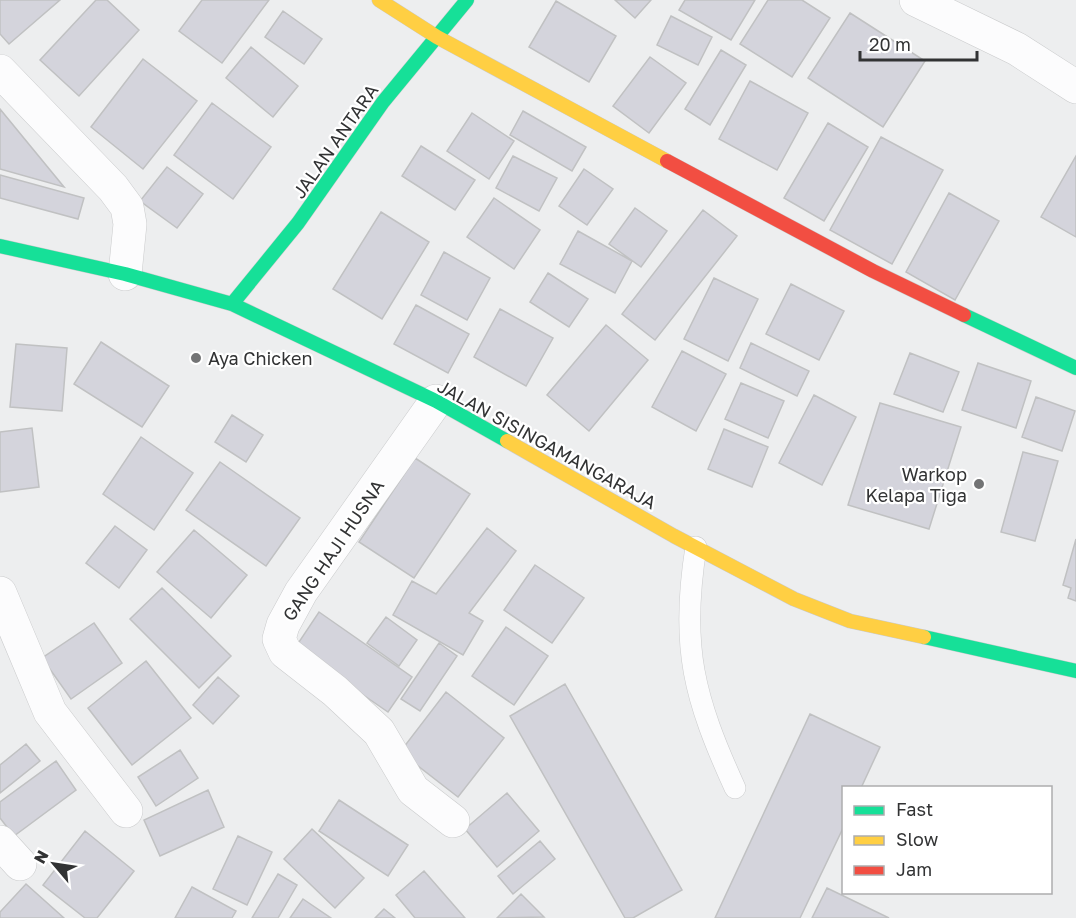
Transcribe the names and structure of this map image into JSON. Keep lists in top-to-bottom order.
{
  "streets": {
    "street": ["JALAN ANTARA", "JALAN SISINGAMANGARAJA", "GANG HAJI HUSNA"]
  },
  "crossings": [
    ["JALAN ANTARA", "JALAN SISINGAMANGARAJA"],
    ["JALAN SISINGAMANGARAJA", "GANG HAJI HUSNA"]
  ],
  "places": ["Aya Chicken", "Warkop Kelapa Tiga"],
  "legend": ["Fast", "Slow", "Jam"],
  "scale_bar": "20 m",
  "north": "top left"
}
